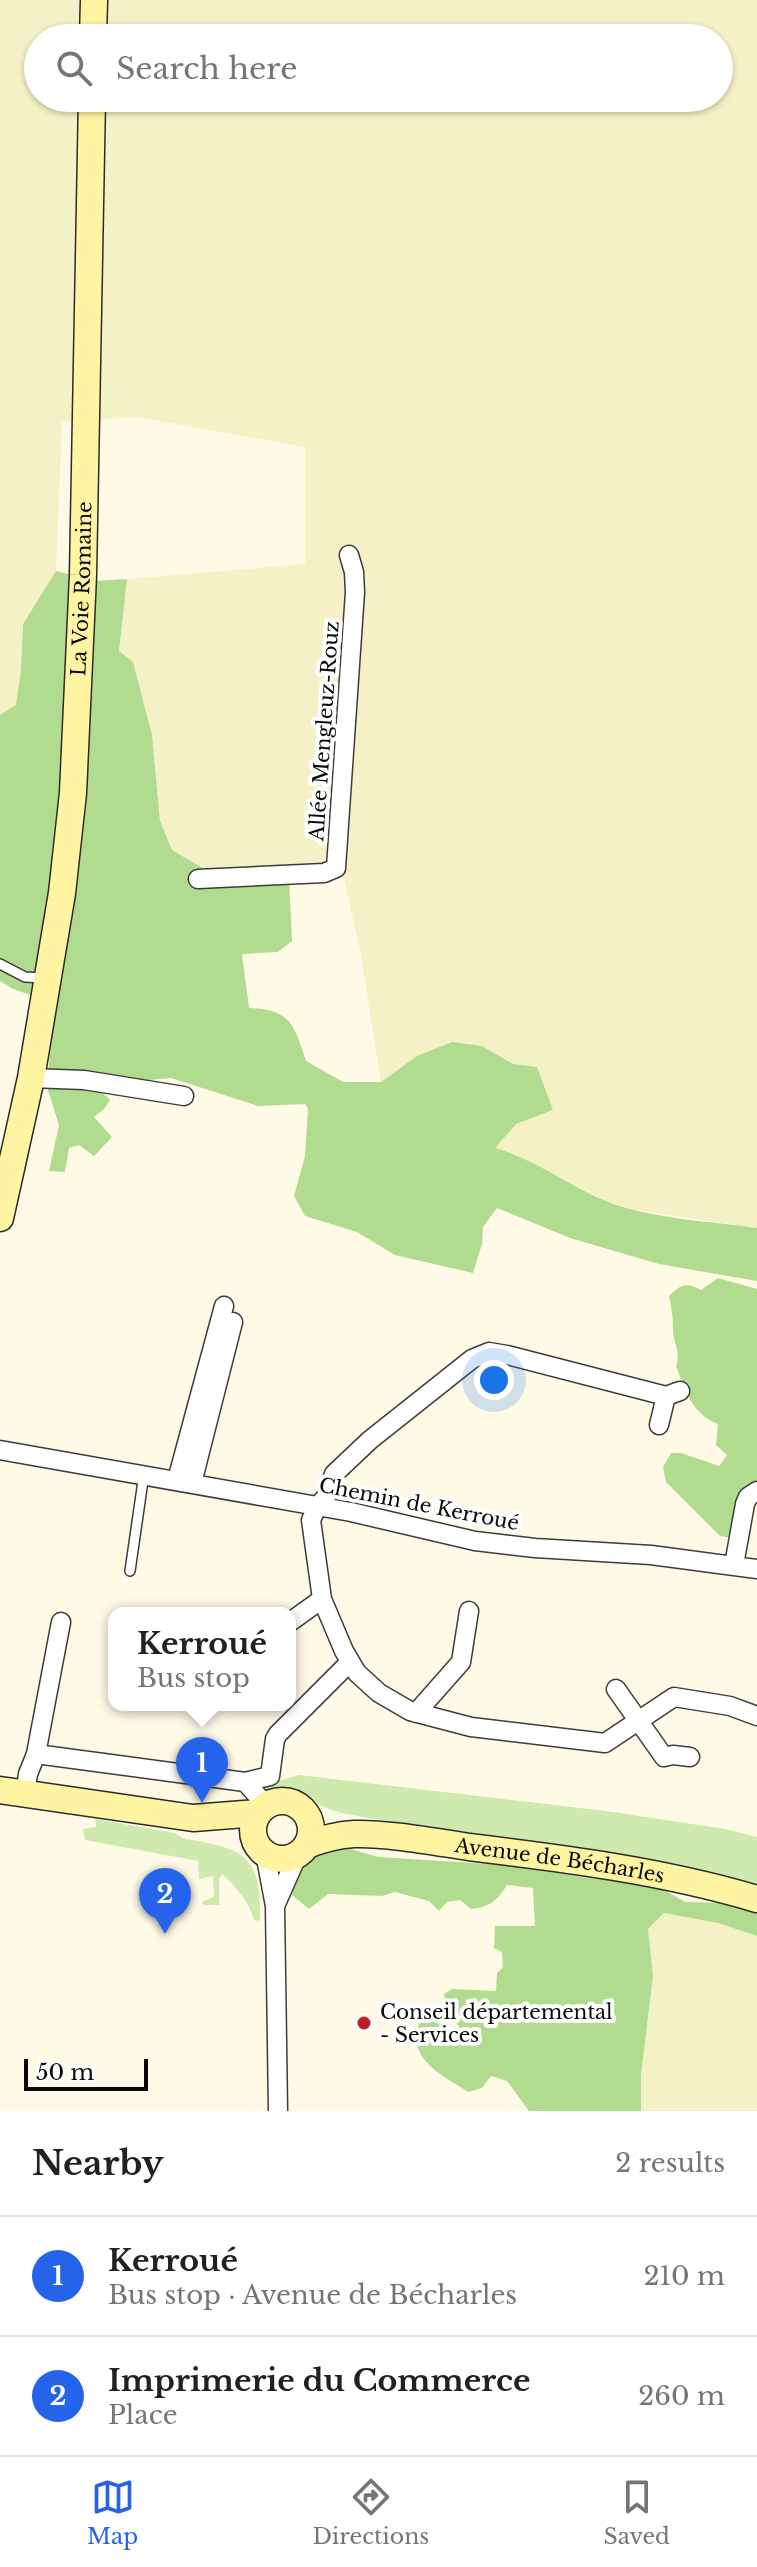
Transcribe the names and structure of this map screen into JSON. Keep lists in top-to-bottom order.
{
  "streets": {
    "street": [
      "La Voie Romaine",
      "Allée Mengleuz-Rouz",
      "Chemin de Kerroué",
      "Avenue de Bécharles"
    ]
  },
  "places": ["Conseil départemental - Services"],
  "scale_bar": "50 m",
  "page": {
    "search": "Search here",
    "popup": ["Kerroué", "Bus stop"],
    "pins": ["1", "2"],
    "scale": "50 m",
    "heading": ["Nearby", "2 results"],
    "list": [
      {
        "mark": "1",
        "name": "Kerroué",
        "note": "Bus stop · Avenue de Bécharles",
        "value": "210 m"
      },
      {
        "mark": "2",
        "name": "Imprimerie du Commerce",
        "note": "Place",
        "value": "260 m"
      }
    ],
    "nav": ["Map", "Directions", "Saved"]
  }
}
